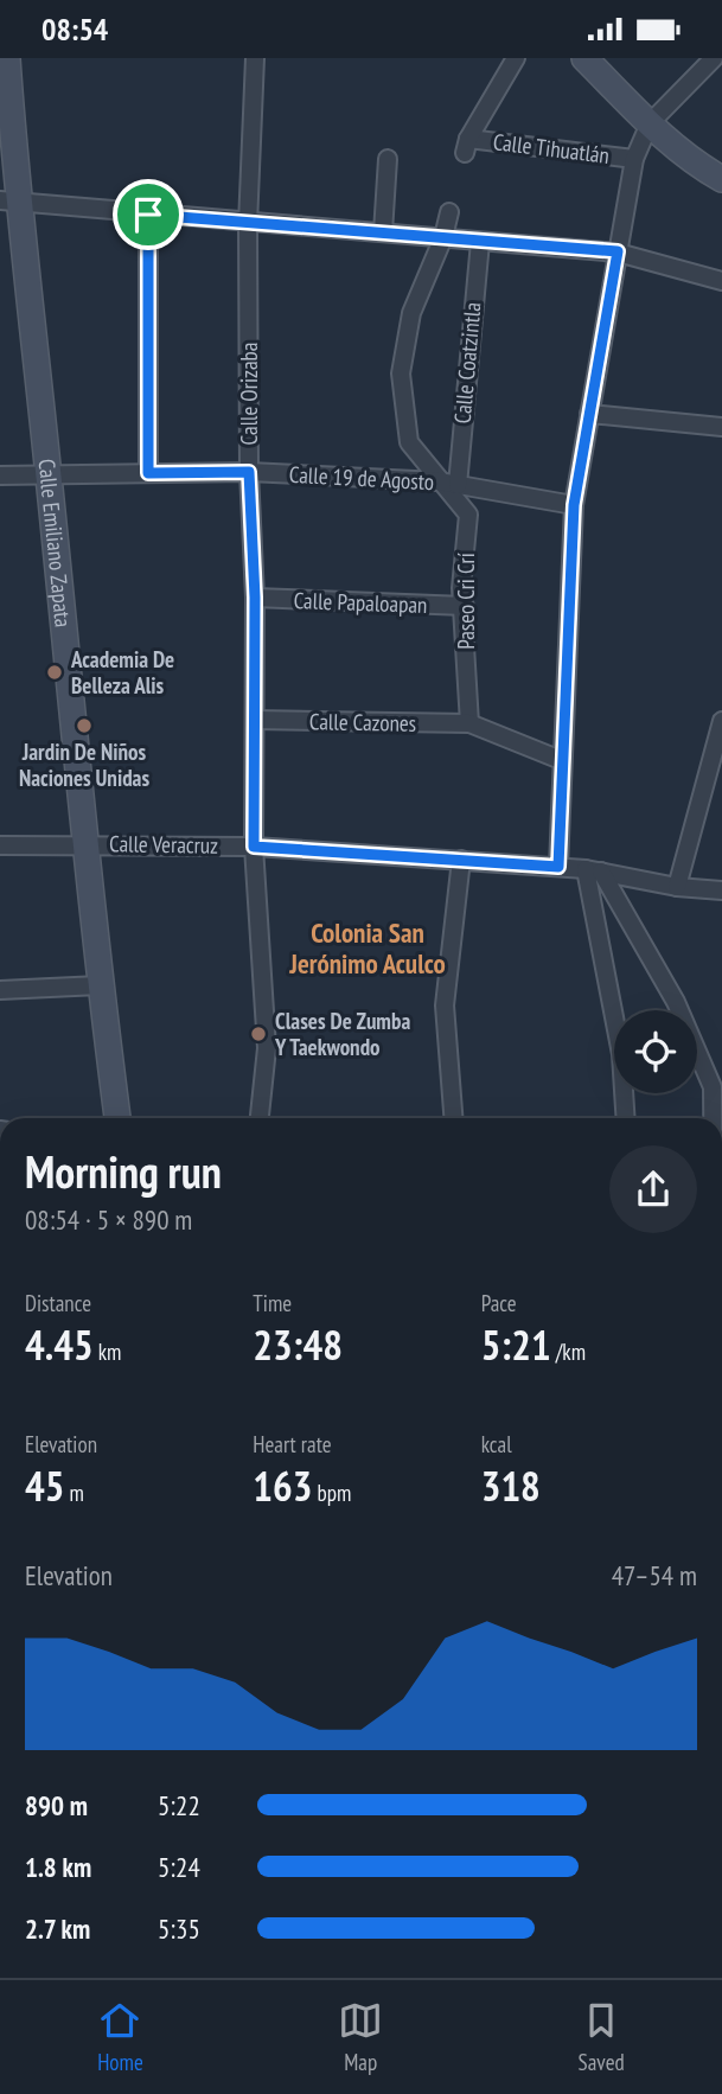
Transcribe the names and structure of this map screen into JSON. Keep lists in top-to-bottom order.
{
  "streets": {
    "street": [
      "Calle Tihuatlán",
      "Calle Coatzintla",
      "Calle Orizaba",
      "Calle 19 de Agosto",
      "Calle Emiliano Zapata",
      "Paseo Cri Crí",
      "Calle Papaloapan",
      "Calle Cazones",
      "Calle Veracruz"
    ]
  },
  "crossings": [
    ["Calle Tihuatlán", "Calle 19 de Agosto"],
    ["Calle Tihuatlán", "Calle Veracruz"],
    ["Calle Coatzintla", "Calle 19 de Agosto"],
    ["Calle Orizaba", "Calle 19 de Agosto"],
    ["Calle Orizaba", "Calle Papaloapan"],
    ["Calle Orizaba", "Calle Cazones"],
    ["Calle Orizaba", "Calle Veracruz"],
    ["Calle 19 de Agosto", "Calle Emiliano Zapata"],
    ["Calle 19 de Agosto", "Paseo Cri Crí"],
    ["Calle Emiliano Zapata", "Calle Veracruz"],
    ["Paseo Cri Crí", "Calle Papaloapan"],
    ["Paseo Cri Crí", "Calle Cazones"]
  ],
  "districts": ["Colonia San Jerónimo Aculco"],
  "places": ["Academia De Belleza Alis", "Jardin De Niños Naciones Unidas", "Clases De Zumba Y Taekwondo"],
  "page": {
    "status": "08:54",
    "heading": ["Morning run", "08:54 · 5 × 890 m"],
    "stats": [
      ["Distance", "4.45 km"],
      ["Time", "23:48"],
      ["Pace", "5:21 /km"],
      ["Elevation", "45 m"],
      ["Heart rate", "163 bpm"],
      ["kcal", "318"]
    ],
    "chart": ["Elevation", "47–54 m"],
    "list": [
      {
        "name": "890 m",
        "note": "5:22"
      },
      {
        "name": "1.8 km",
        "note": "5:24"
      },
      {
        "name": "2.7 km",
        "note": "5:35"
      }
    ],
    "tabs": ["Home", "Map", "Saved"]
  }
}
